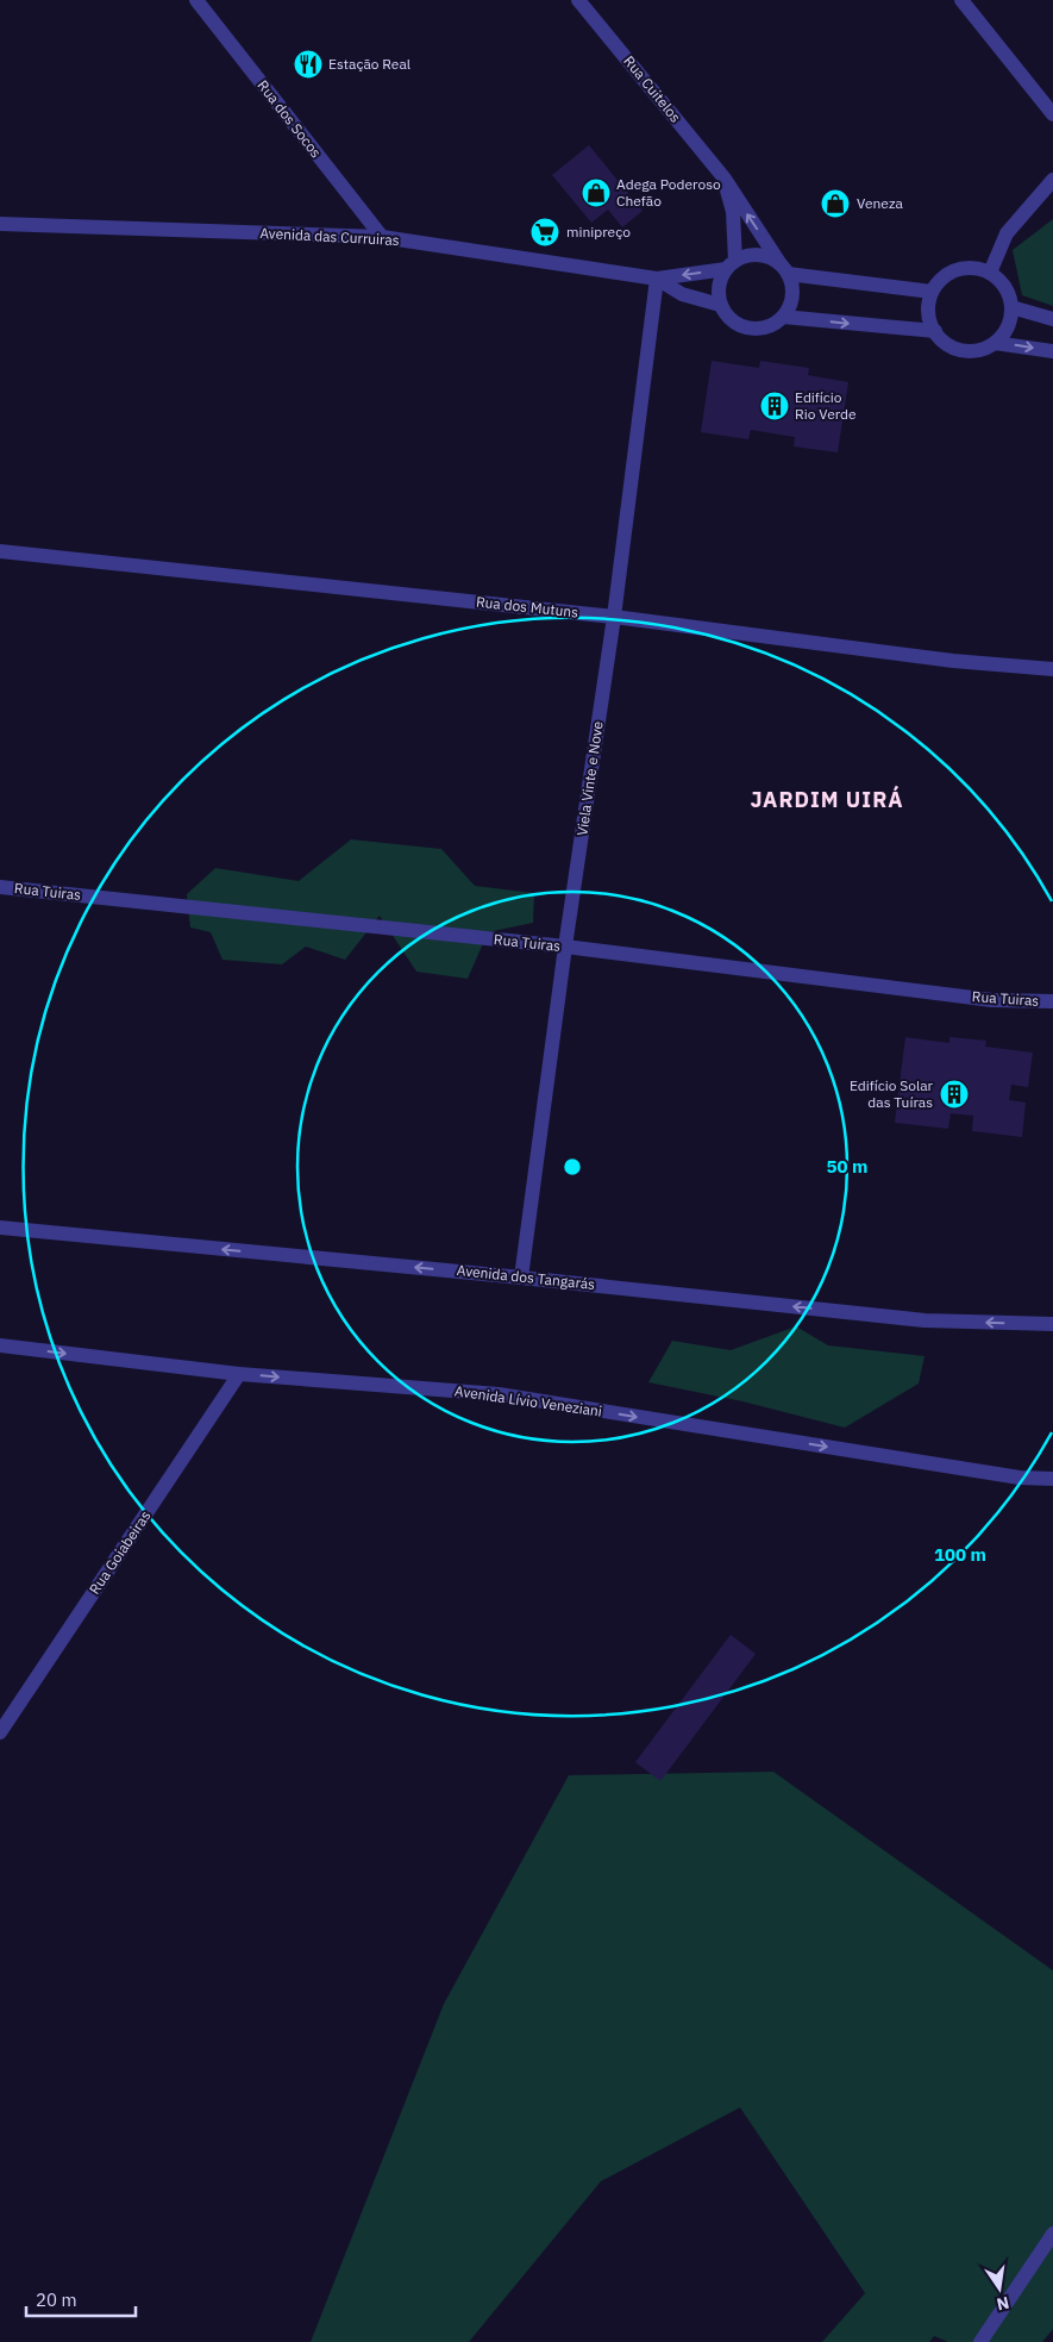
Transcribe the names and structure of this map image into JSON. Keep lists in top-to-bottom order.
{
  "streets": {
    "street": [
      "Rua Cuitelos",
      "Rua dos Socos",
      "Avenida das Curruiras",
      "Rua dos Mutuns",
      "Viela Vinte e Nove",
      "Rua Tuiras",
      "Avenida dos Tangarás",
      "Avenida Lívio Veneziani",
      "Rua Goiabeiras"
    ]
  },
  "crossings": [
    ["Rua Cuitelos", "Avenida das Curruiras"],
    ["Rua dos Socos", "Avenida das Curruiras"],
    ["Avenida das Curruiras", "Viela Vinte e Nove"],
    ["Rua dos Mutuns", "Viela Vinte e Nove"],
    ["Viela Vinte e Nove", "Rua Tuiras"],
    ["Viela Vinte e Nove", "Avenida dos Tangarás"],
    ["Avenida Lívio Veneziani", "Rua Goiabeiras"]
  ],
  "one_way": ["Avenida dos Tangarás", "Avenida Lívio Veneziani"],
  "districts": ["JARDIM UIRÁ"],
  "places": {
    "restaurant": ["Estação Real"],
    "shop": ["Adega Poderoso Chefão", "Veneza"],
    "supermarket": ["minipreço"],
    "building": ["Edifício Rio Verde", "Edifício Solar das Tuíras"]
  },
  "scale_bar": "20 m",
  "north": "bottom",
  "rings": ["50 m", "100 m"]
}
